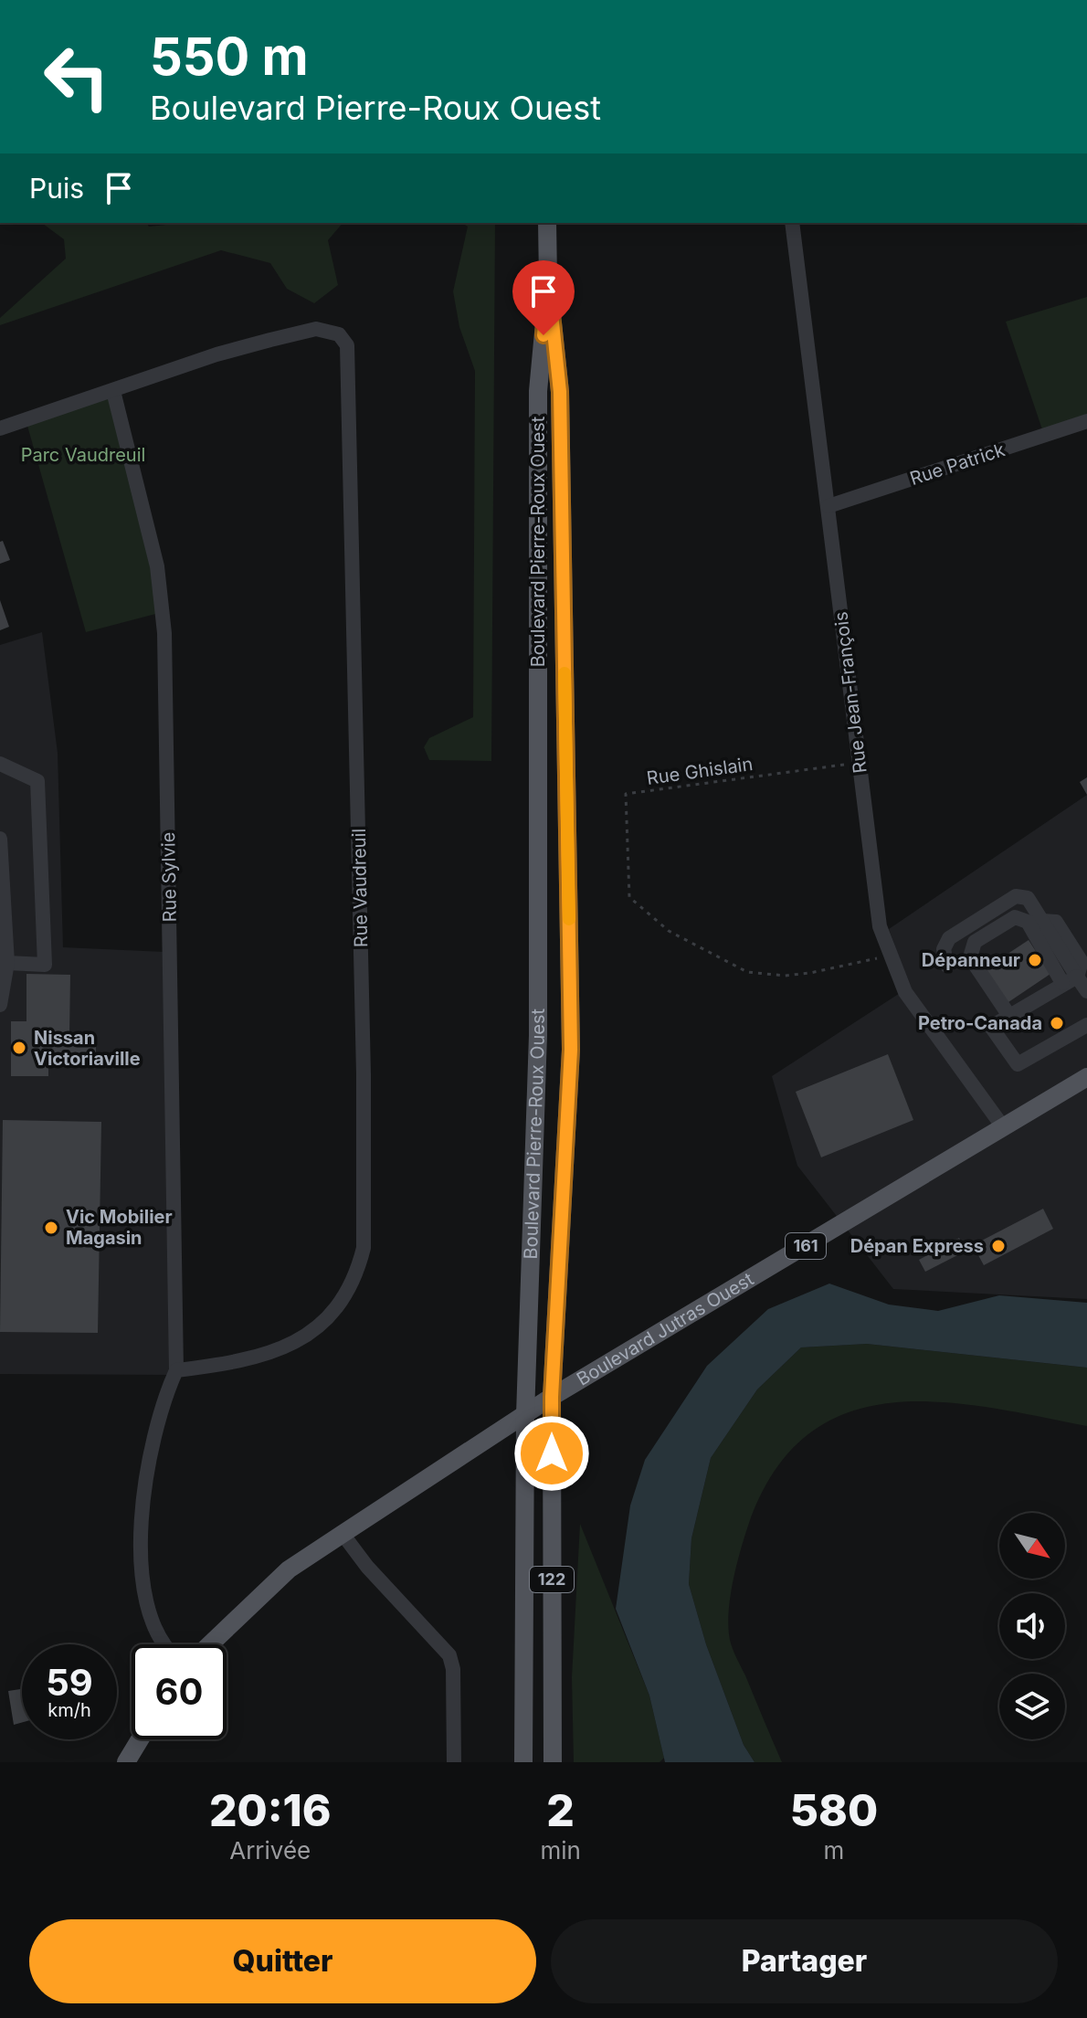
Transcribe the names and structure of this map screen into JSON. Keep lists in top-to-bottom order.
{
  "streets": {
    "main road": [
      "Boulevard Pierre-Roux Ouest",
      "161",
      "Boulevard Jutras Ouest",
      "122"
    ],
    "street": [
      "Rue Patrick",
      "Rue Jean-François",
      "Rue Sylvie",
      "Rue Vaudreuil"
    ],
    "path": ["Rue Ghislain"]
  },
  "crossings": [
    ["Rue Patrick", "Rue Jean-François"],
    ["Boulevard Pierre-Roux Ouest", "Boulevard Jutras Ouest"],
    ["Boulevard Pierre-Roux Ouest", "122"],
    ["Rue Jean-François", "Rue Ghislain"],
    ["Rue Jean-François", "Boulevard Jutras Ouest"],
    ["Rue Sylvie", "Rue Vaudreuil"]
  ],
  "parks": ["Parc Vaudreuil"],
  "places": [
    "Dépanneur",
    "Petro-Canada",
    "Nissan Victoriaville",
    "Vic Mobilier Magasin",
    "Dépan Express"
  ],
  "north": "bottom right",
  "page": {
    "turn": ["550 m", "Boulevard Pierre-Roux Ouest"],
    "then": "Puis",
    "speed": "59 km/h",
    "limit": "60",
    "eta": [
      "20:16",
      "Arrivée",
      "2",
      "min",
      "580",
      "m"
    ],
    "buttons": ["Quitter", "Partager"]
  }
}
